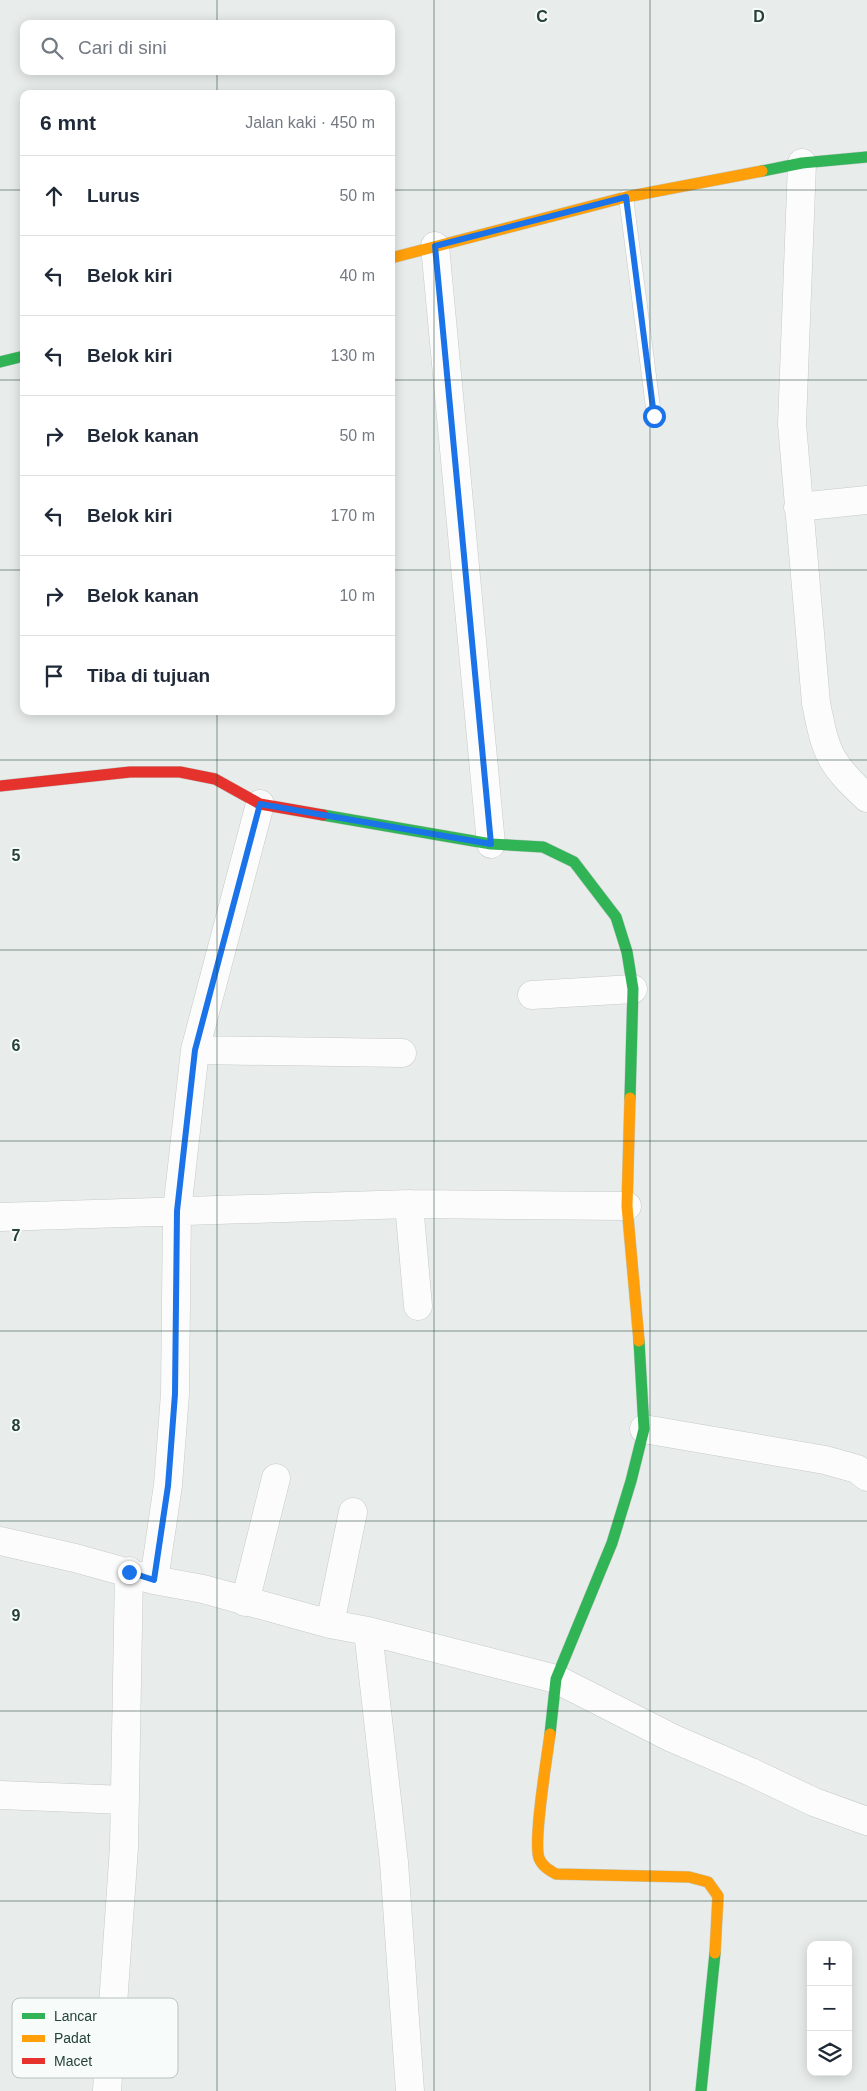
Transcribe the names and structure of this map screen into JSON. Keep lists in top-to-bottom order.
{
  "legend": ["Lancar", "Padat", "Macet"],
  "page": {
    "search": "Cari di sini",
    "heading": ["6 mnt", "Jalan kaki · 450 m"],
    "list": [
      ["Lurus", "50 m"],
      ["Belok kiri", "40 m"],
      ["Belok kiri", "130 m"],
      ["Belok kanan", "50 m"],
      ["Belok kiri", "170 m"],
      ["Belok kanan", "10 m"],
      "Tiba di tujuan"
    ],
    "map_buttons": ["+", "−"]
  },
  "grid": {
    "columns": ["C", "D"],
    "rows": [
      "5",
      "6",
      "7",
      "8",
      "9"
    ]
  }
}
